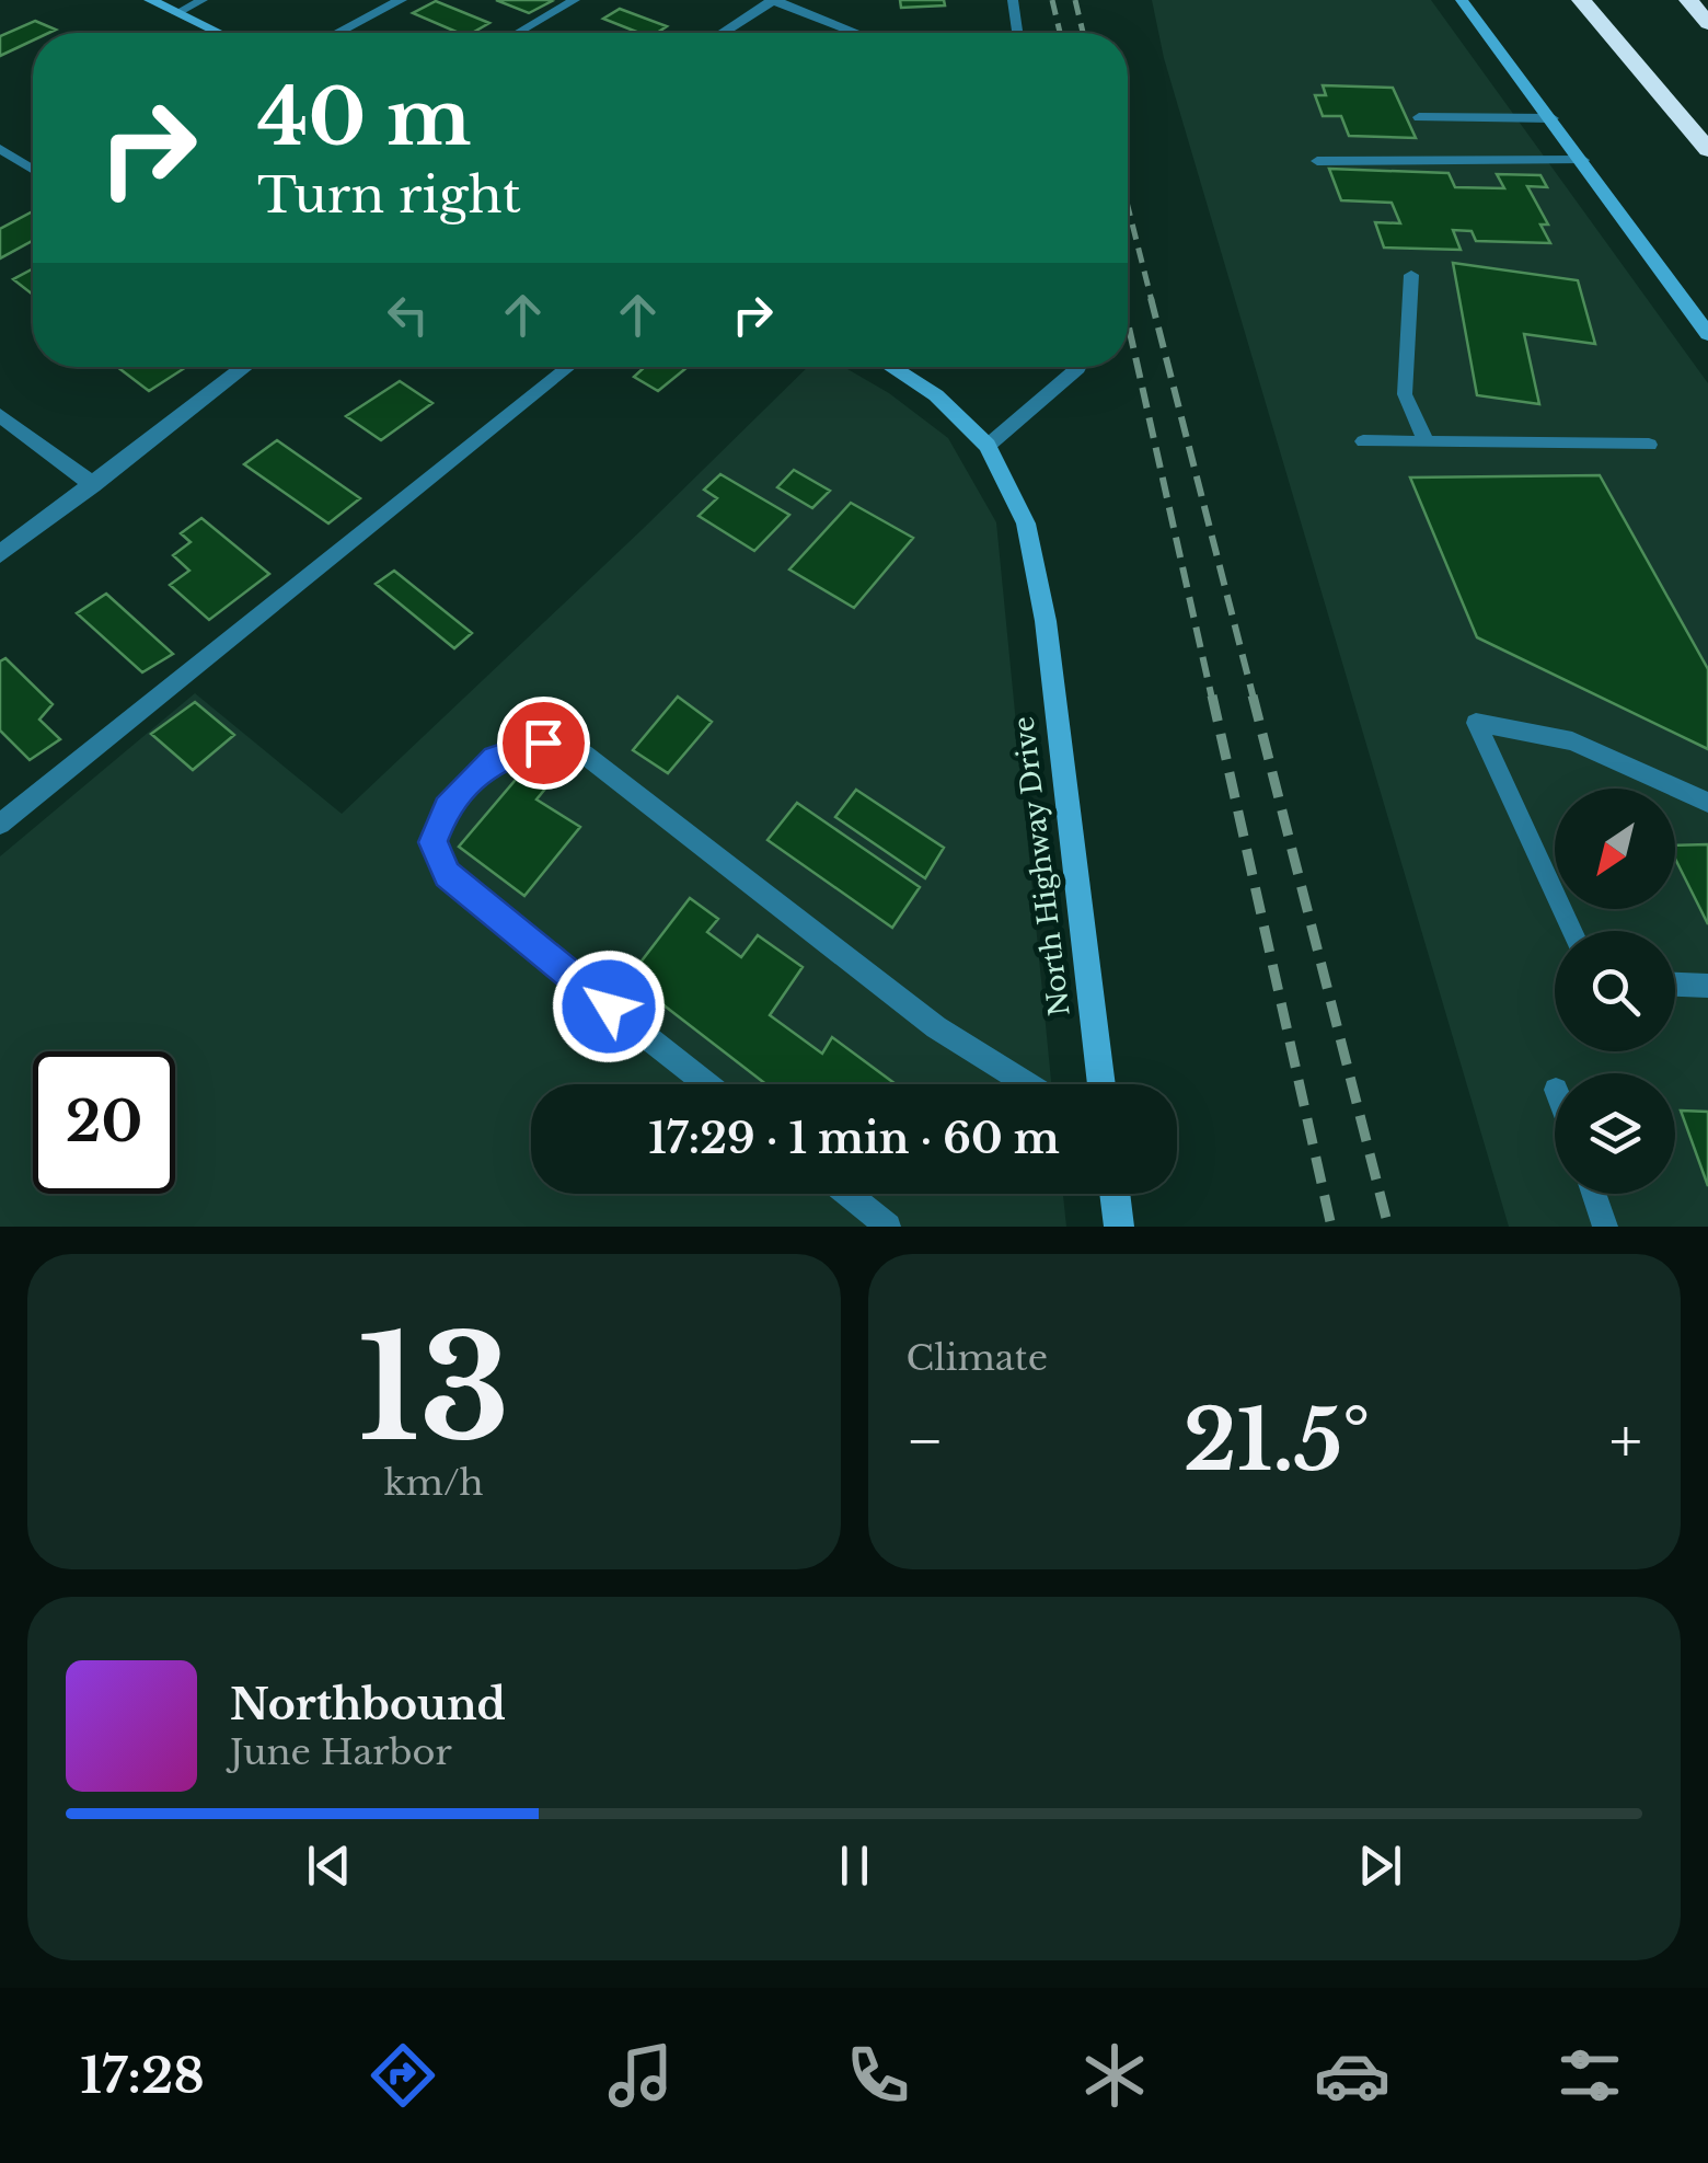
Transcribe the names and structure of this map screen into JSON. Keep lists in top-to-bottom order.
{
  "streets": {
    "street": ["North Highway Drive"]
  },
  "north": "bottom left",
  "page": {
    "turn": ["40 m", "Turn right"],
    "limit": "20",
    "trip": "17:29 · 1 min · 60 m",
    "tile": [
      ["13", "km/h"],
      "Climate"
    ],
    "heat": ["−", "21.5°", "+"],
    "song": ["Northbound", "June Harbor"],
    "tabs": "17:28"
  }
}
